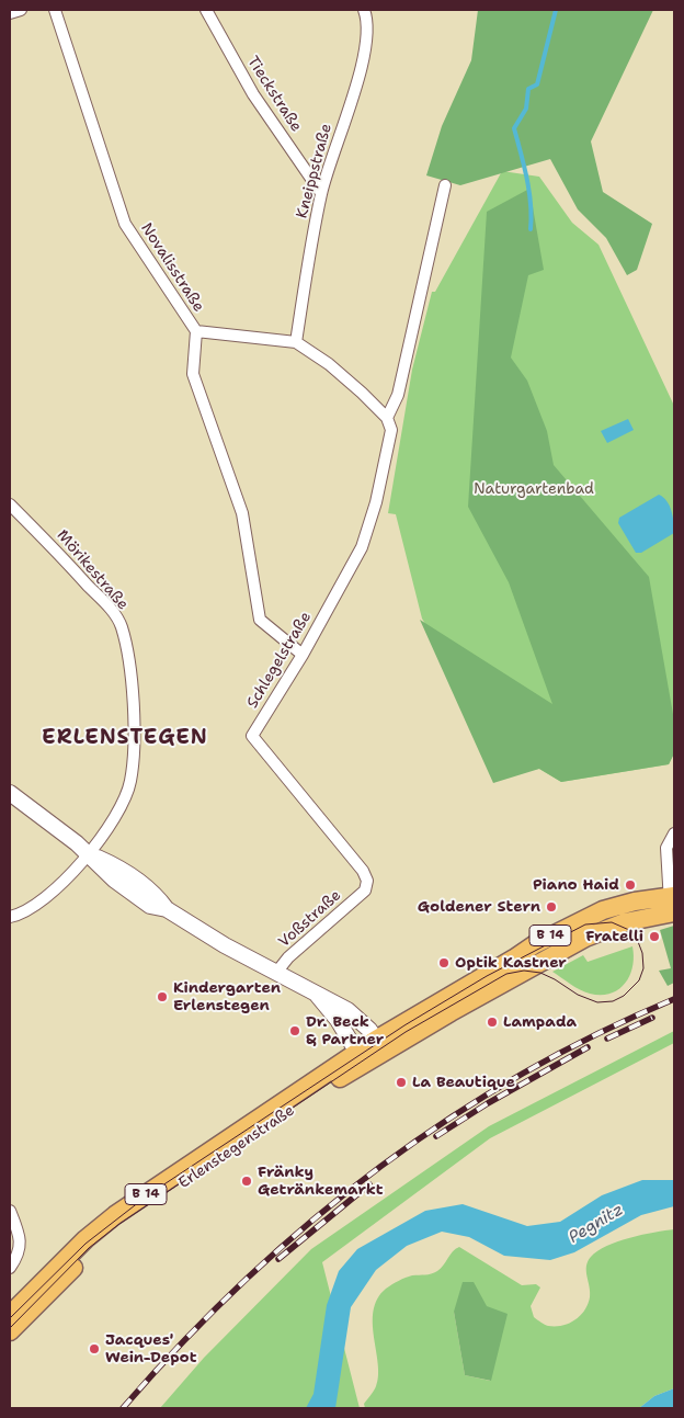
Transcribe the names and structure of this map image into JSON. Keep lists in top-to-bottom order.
{
  "streets": {
    "main road": ["B 14", "Erlenstegenstraße"],
    "street": [
      "Tieckstraße",
      "Kneippstraße",
      "Novalisstraße",
      "Mörikestraße",
      "Schlegelstraße",
      "Voßstraße"
    ]
  },
  "crossings": [
    ["Tieckstraße", "Kneippstraße"],
    ["Novalisstraße", "Schlegelstraße"],
    ["Schlegelstraße", "Voßstraße"]
  ],
  "districts": ["ERLENSTEGEN"],
  "water": ["Pegnitz"],
  "parks": ["Naturgartenbad"],
  "places": [
    "Piano Haid",
    "Goldener Stern",
    "Fratelli",
    "Optik Kastner",
    "Kindergarten Erlenstegen",
    "Lampada",
    "Dr. Beck & Partner",
    "La Beautique",
    "Fränky Getränkemarkt",
    "Jacques' Wein-Depot"
  ]
}
